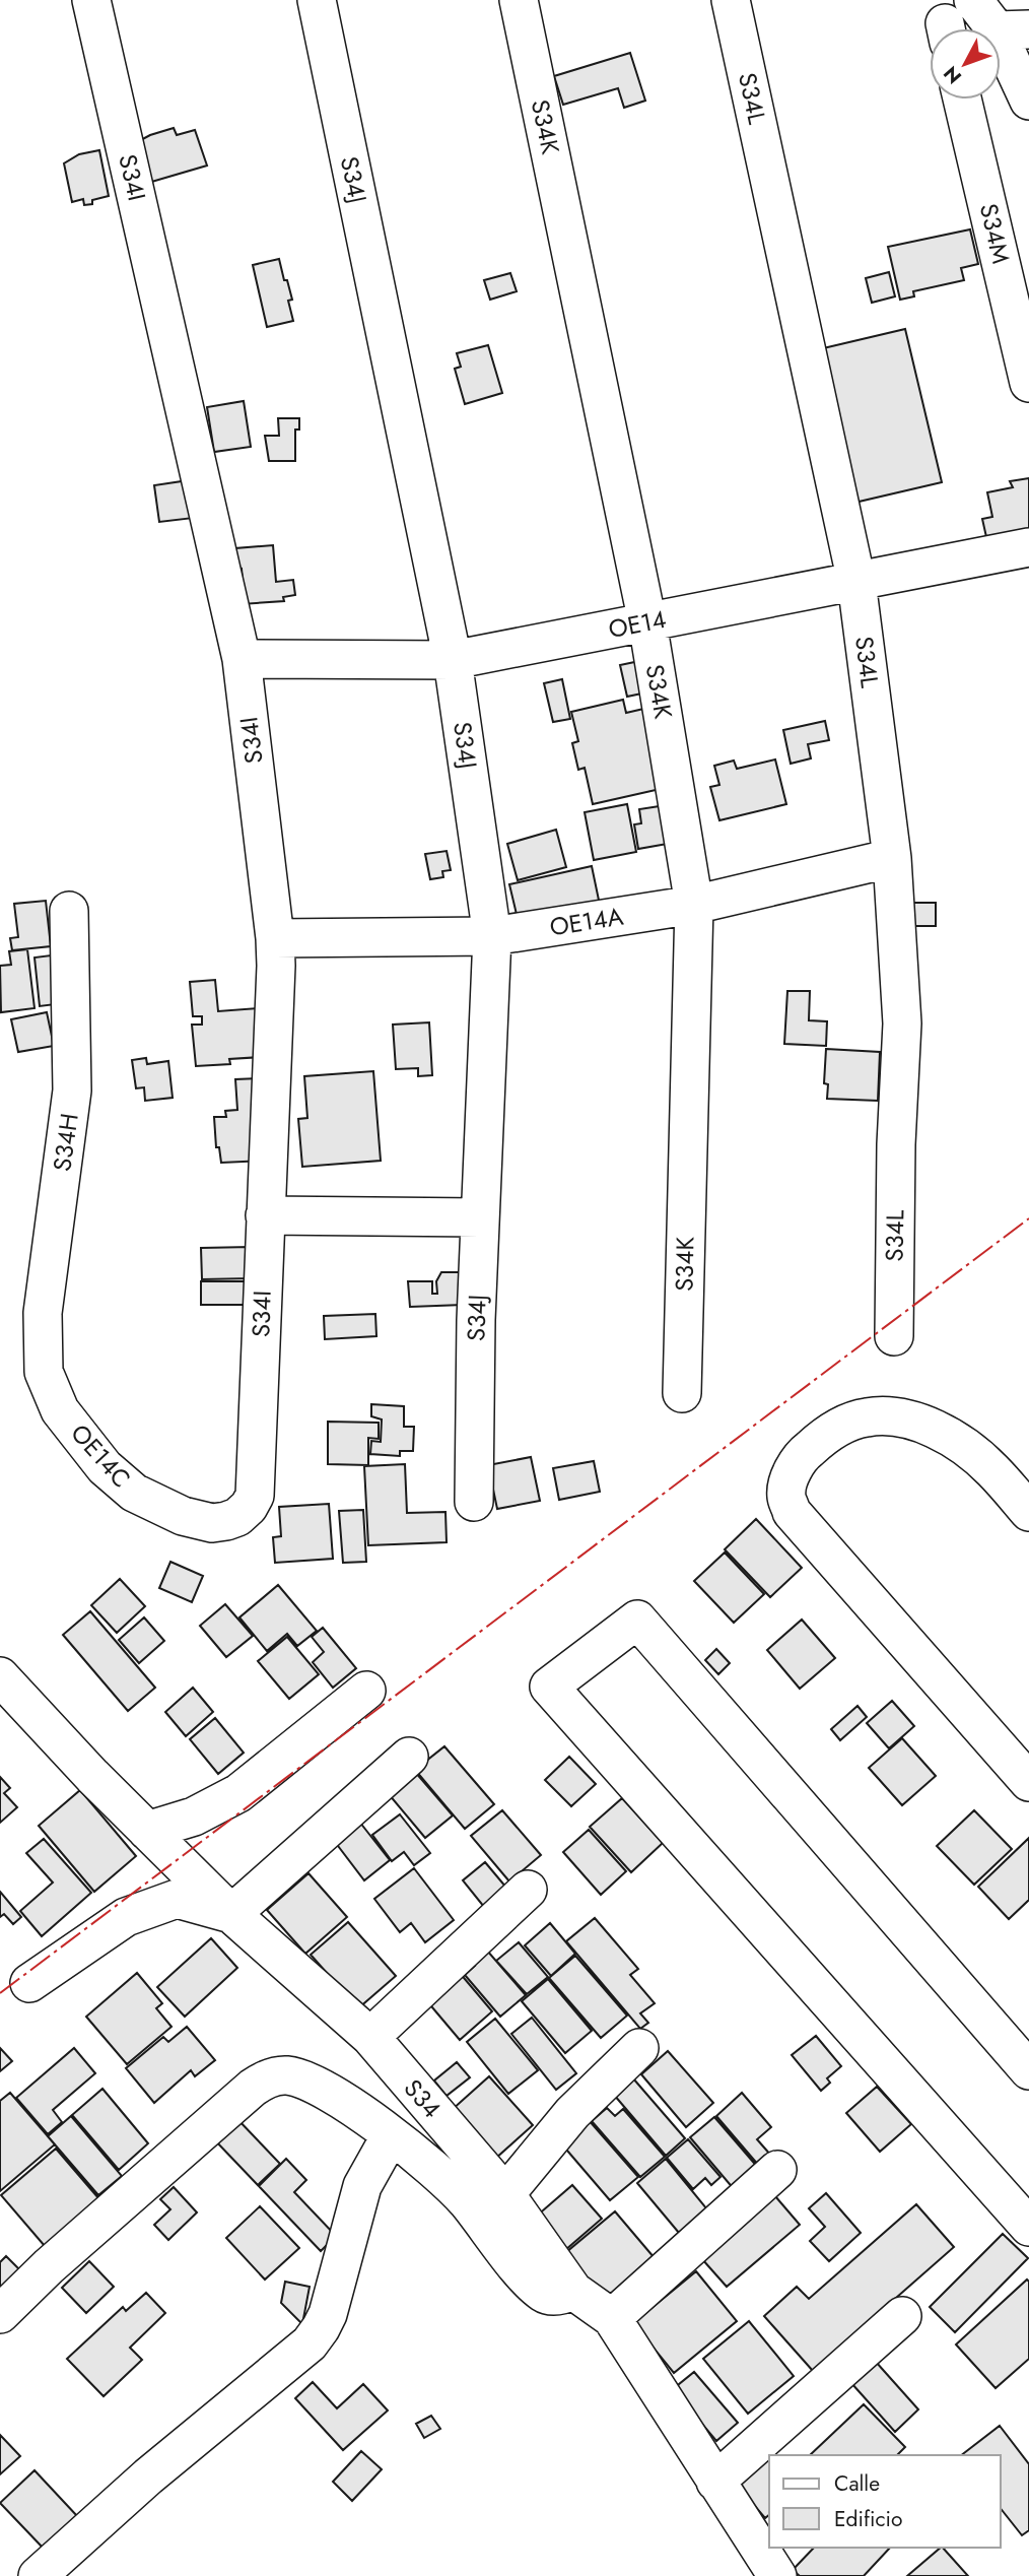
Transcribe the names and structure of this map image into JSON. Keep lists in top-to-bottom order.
{
  "streets": {
    "street": [
      "S34L",
      "S34K",
      "S34I",
      "S34J",
      "S34M",
      "OE14",
      "OE14A",
      "S34H",
      "OE14C",
      "S34"
    ]
  },
  "crossings": [
    ["S34L", "OE14"],
    ["S34L", "OE14A"],
    ["S34K", "OE14"],
    ["S34K", "OE14A"],
    ["S34I", "OE14"],
    ["S34I", "OE14A"],
    ["S34I", "OE14C"],
    ["S34J", "OE14"],
    ["S34J", "OE14A"],
    ["S34H", "OE14C"]
  ],
  "legend": ["Calle", "Edificio"],
  "north": "bottom left"
}
